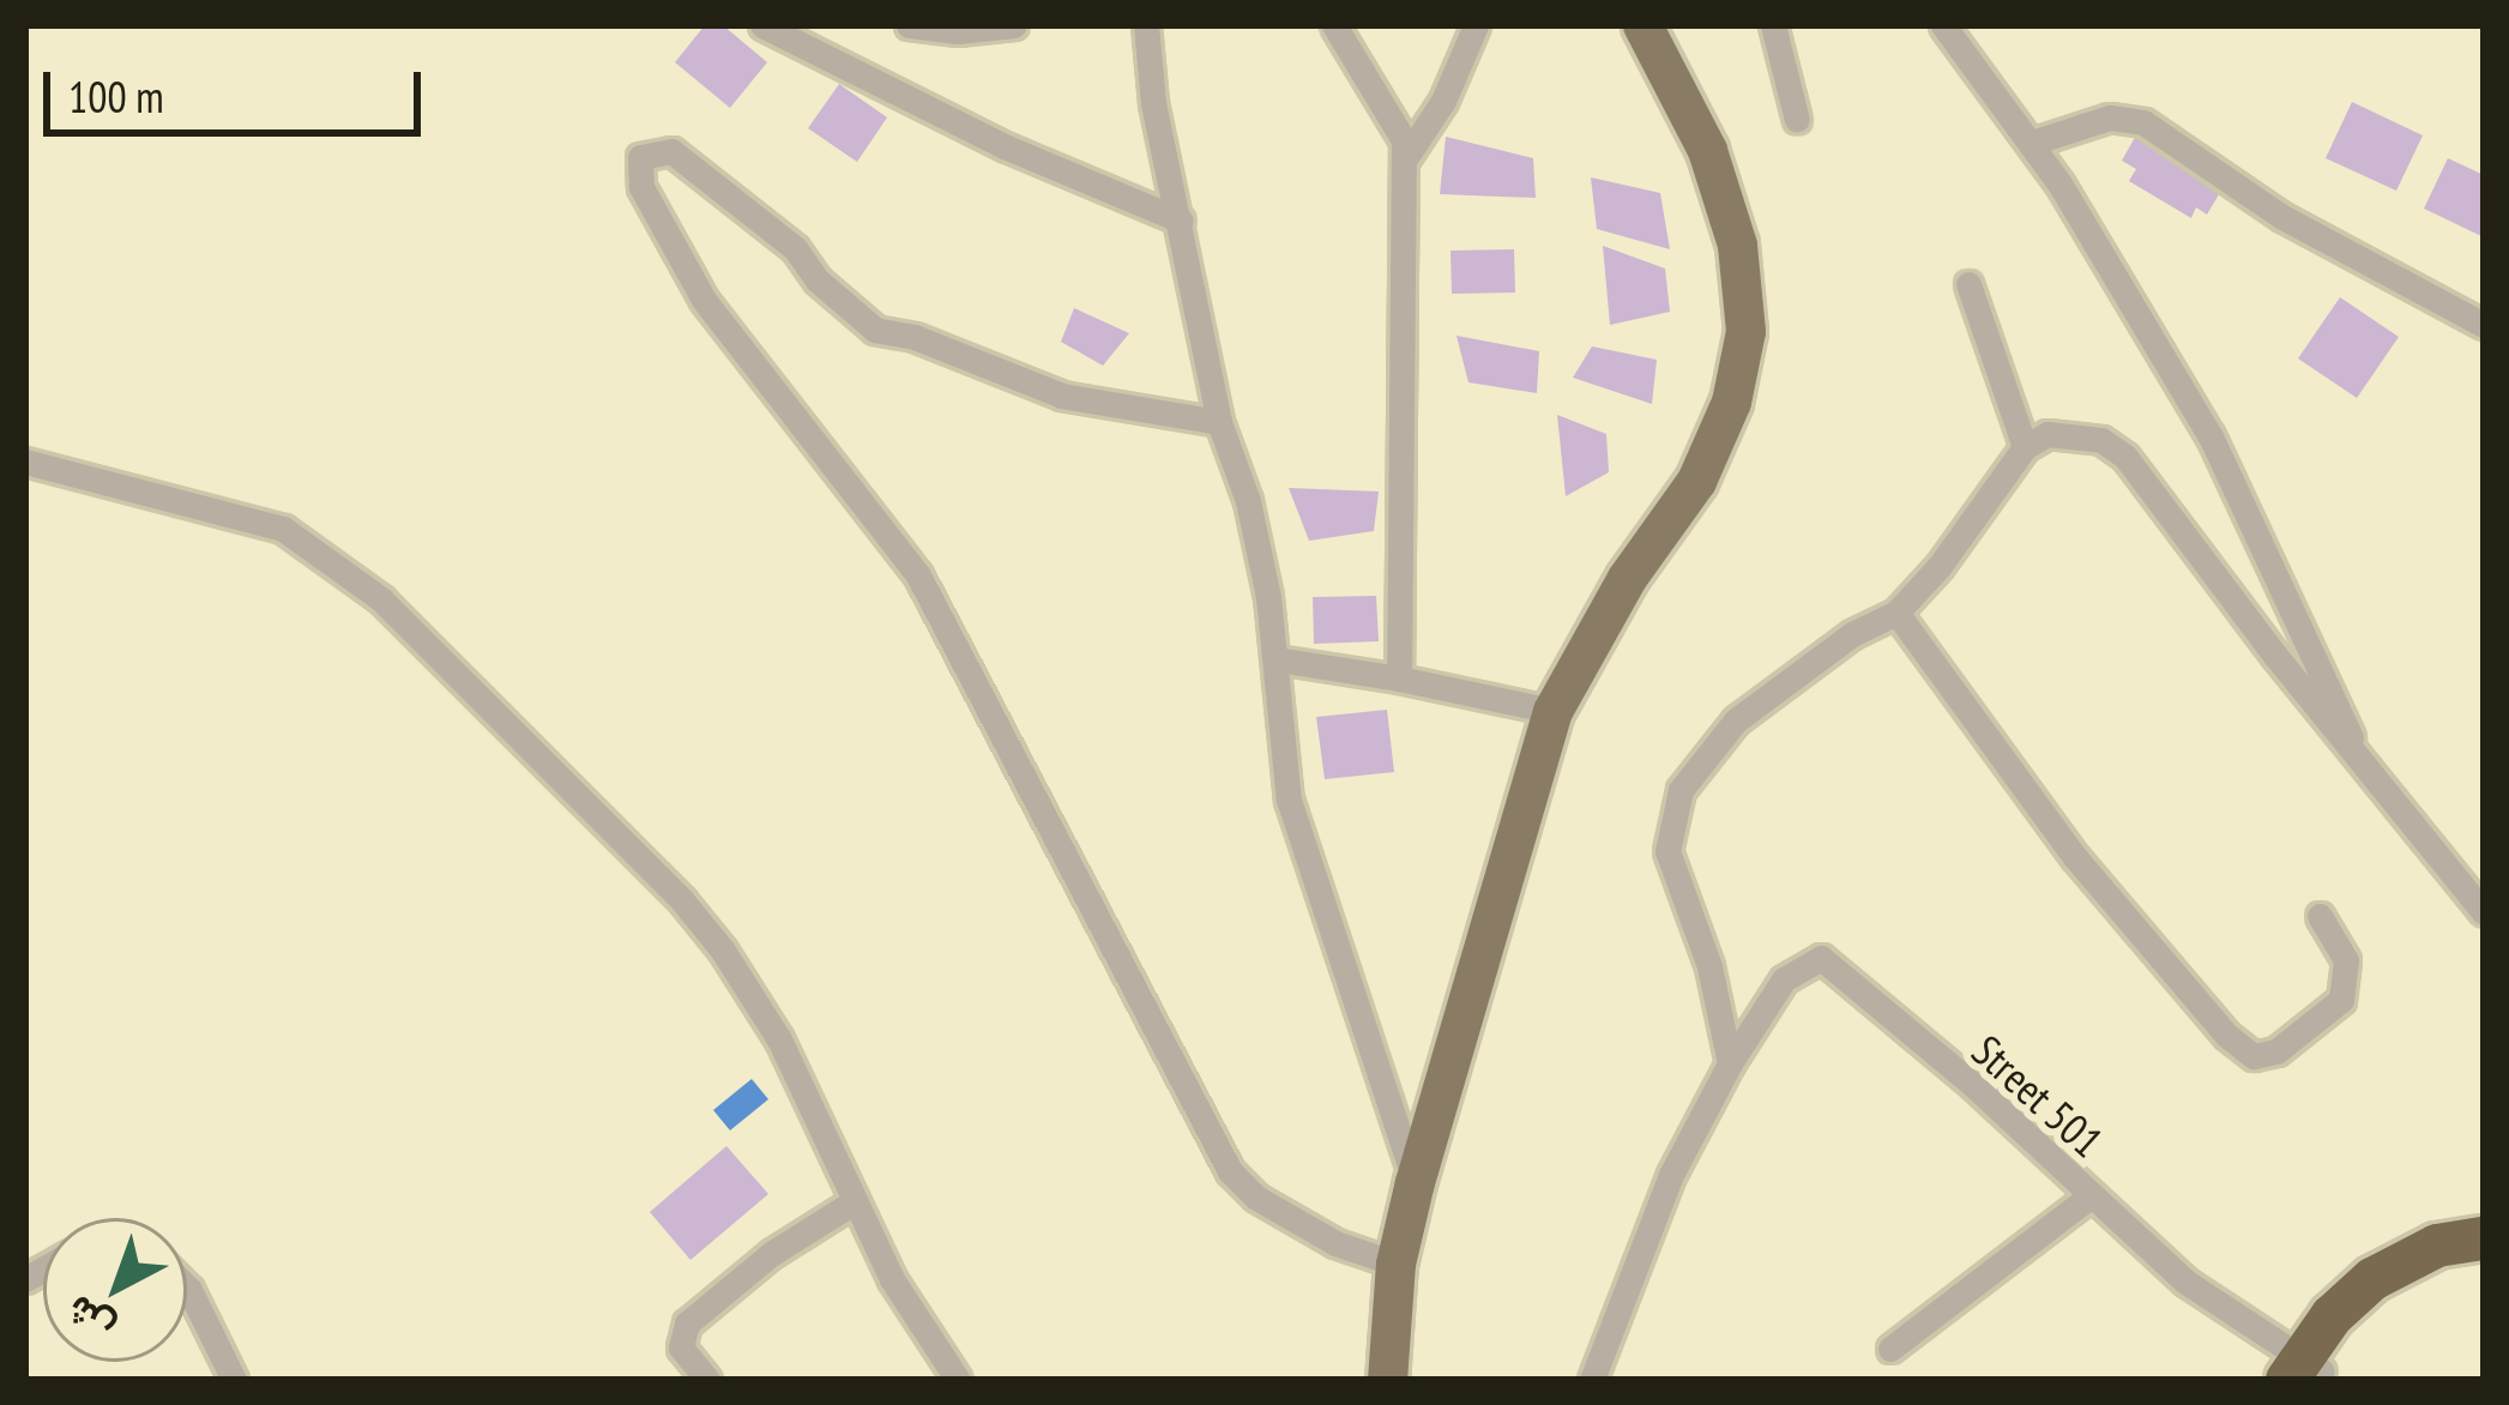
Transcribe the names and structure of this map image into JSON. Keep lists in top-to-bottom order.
{
  "streets": {
    "street": ["Street 501"]
  },
  "scale_bar": "100 m",
  "north": "bottom left"
}
